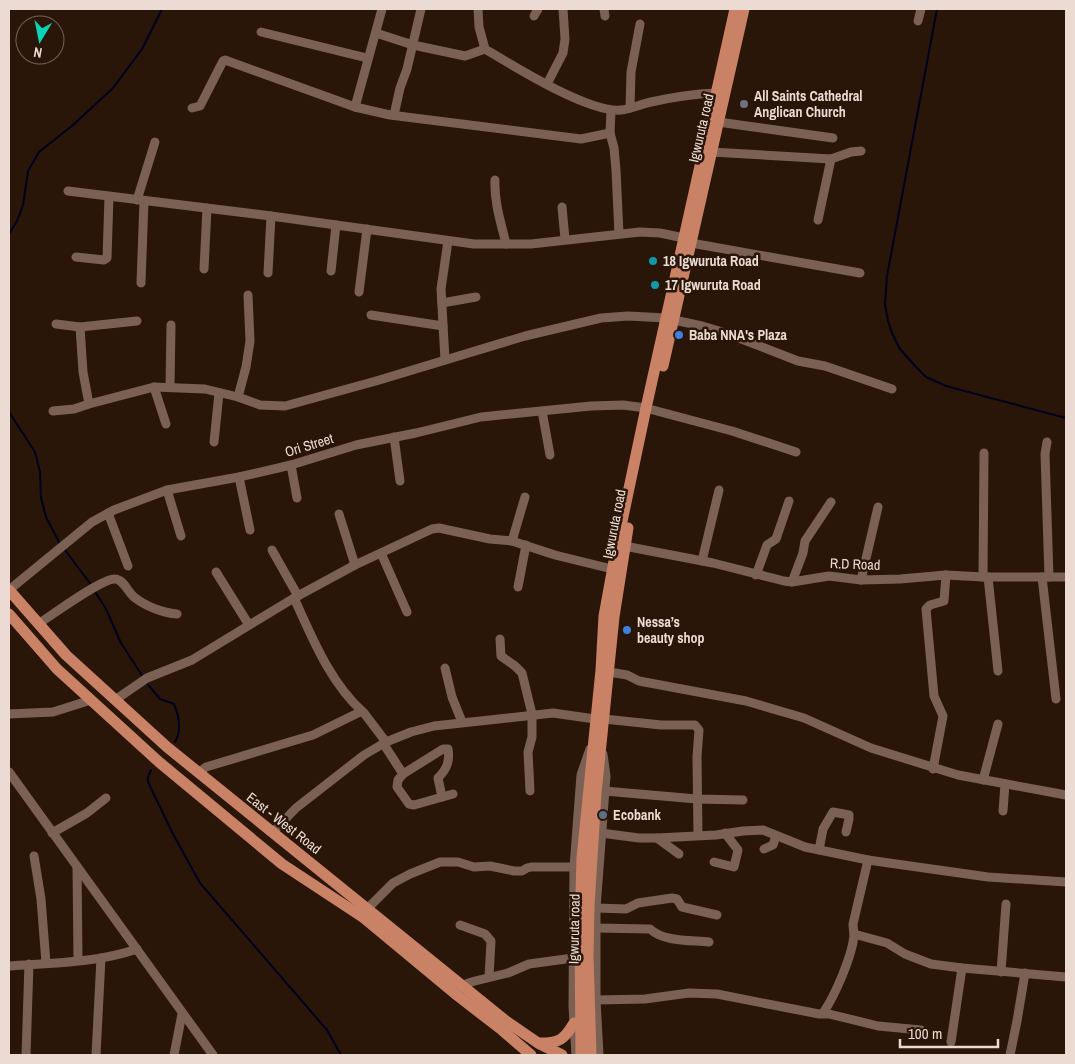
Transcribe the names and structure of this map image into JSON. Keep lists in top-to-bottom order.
{
  "streets": {
    "main road": ["Igwuruta road", "East - West Road"],
    "street": ["Ori Street", "R.D Road"]
  },
  "crossings": [
    ["Igwuruta road", "Ori Street"],
    ["Igwuruta road", "R.D Road"],
    ["Ori Street", "East - West Road"]
  ],
  "places": [
    "All Saints Cathedral Anglican Church",
    "18 Igwuruta Road",
    "17 Igwuruta Road",
    "Baba NNA's Plaza",
    "Nessa’s beauty shop",
    "Ecobank"
  ],
  "scale_bar": "100 m",
  "north": "bottom"
}
